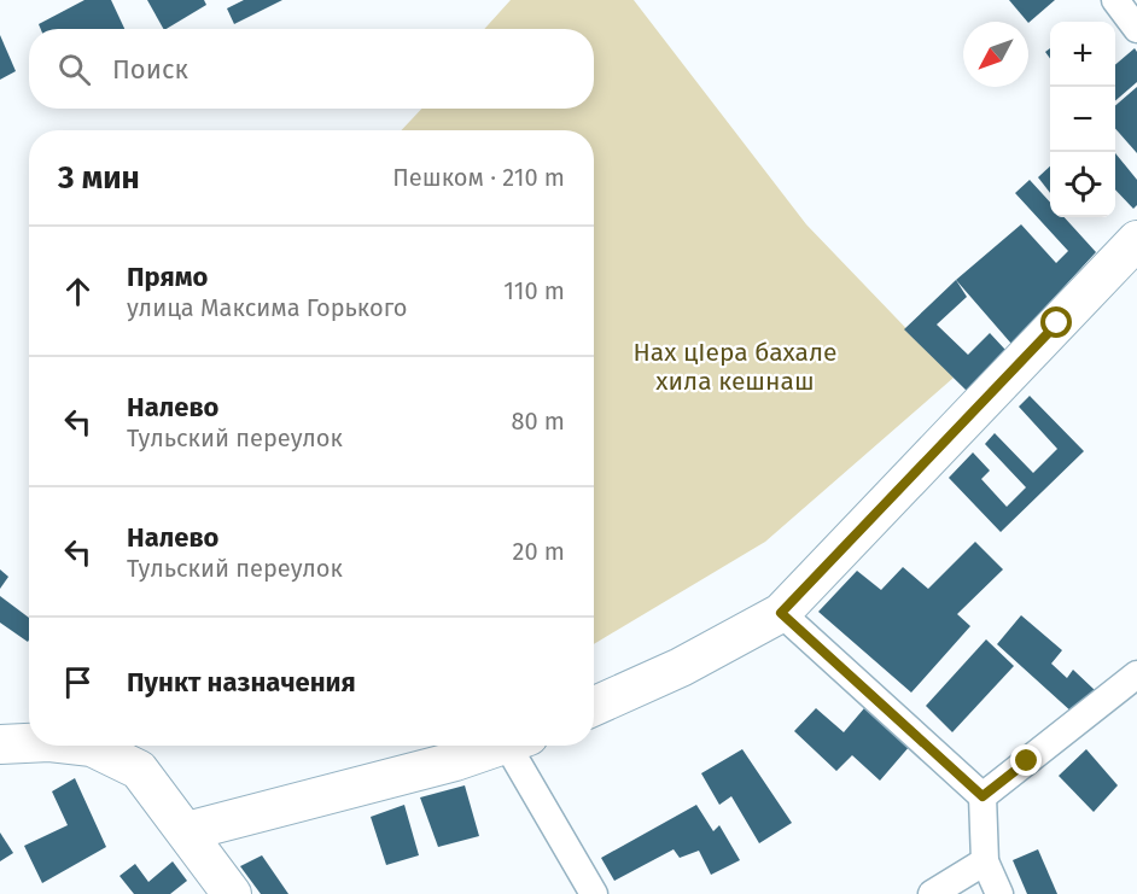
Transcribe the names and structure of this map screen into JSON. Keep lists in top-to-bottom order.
{
  "parks": ["Нах цIера бахале хила кешнаш"],
  "north": "bottom left",
  "page": {
    "map_buttons": ["+", "−"],
    "search": "Поиск",
    "heading": ["3 мин", "Пешком · 210 m"],
    "list": [
      ["Прямо", "улица Максима Горького", "110 m"],
      ["Налево", "Тульский переулок", "80 m"],
      ["Налево", "Тульский переулок", "20 m"],
      "Пункт назначения"
    ]
  }
}
